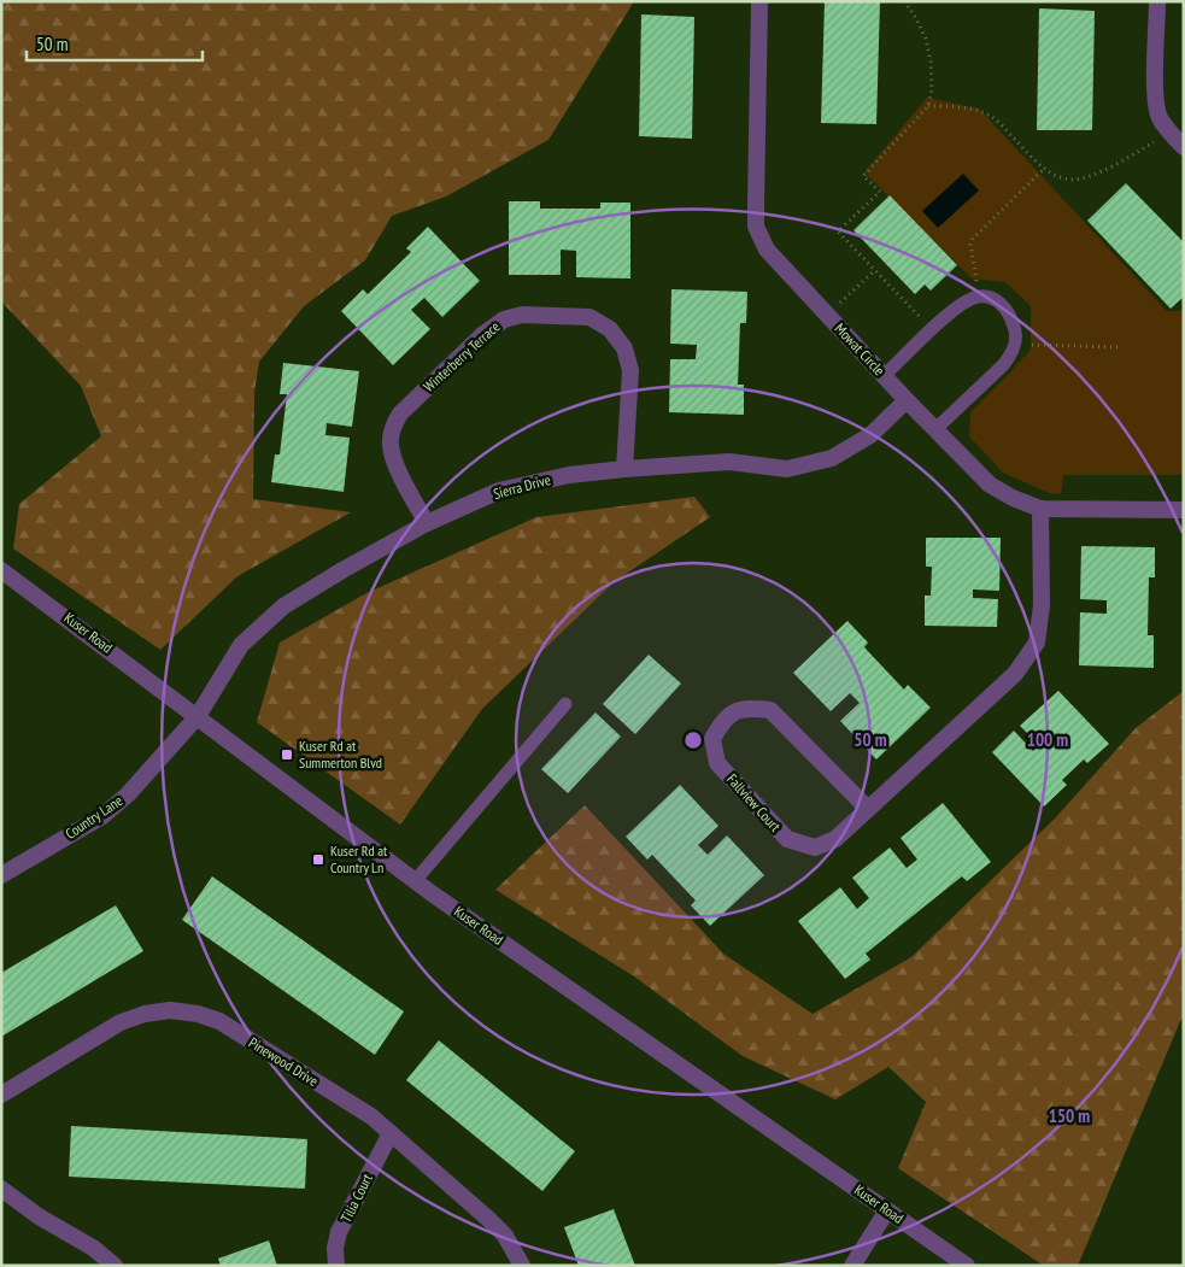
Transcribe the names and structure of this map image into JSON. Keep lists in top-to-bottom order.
{
  "streets": {
    "street": [
      "Mowat Circle",
      "Winterberry Terrace",
      "Sierra Drive",
      "Kuser Road",
      "Fallview Court",
      "Country Lane",
      "Pinewood Drive",
      "Tilia Court"
    ]
  },
  "crossings": [
    ["Mowat Circle", "Sierra Drive"],
    ["Mowat Circle", "Fallview Court"],
    ["Winterberry Terrace", "Sierra Drive"],
    ["Sierra Drive", "Kuser Road"],
    ["Sierra Drive", "Country Lane"],
    ["Kuser Road", "Country Lane"],
    ["Pinewood Drive", "Tilia Court"]
  ],
  "places": {
    "transit": ["Kuser Rd at Summerton Blvd", "Kuser Rd at Country Ln"]
  },
  "scale_bar": "50 m",
  "rings": ["50 m", "100 m", "150 m"]
}
